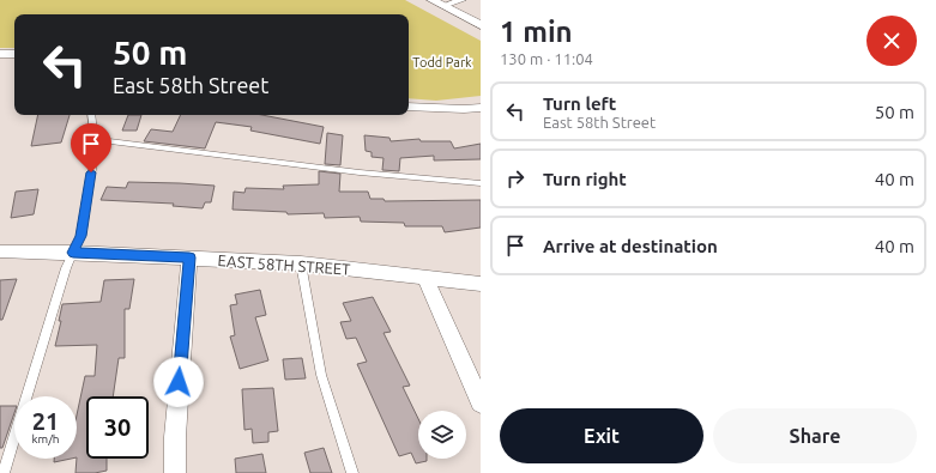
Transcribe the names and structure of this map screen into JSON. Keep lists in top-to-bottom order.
{
  "streets": {
    "street": ["EAST 58TH STREET"]
  },
  "parks": ["Todd Park"],
  "page": {
    "heading": ["1 min", "130 m · 11:04"],
    "turn": ["50 m", "East 58th Street"],
    "list": [
      {
        "name": "Turn left",
        "note": "East 58th Street",
        "value": "50 m"
      },
      {
        "name": "Turn right",
        "value": "40 m"
      },
      {
        "name": "Arrive at destination",
        "value": "40 m"
      }
    ],
    "speed": "21 km/h",
    "limit": "30",
    "buttons": ["Exit", "Share"]
  }
}
